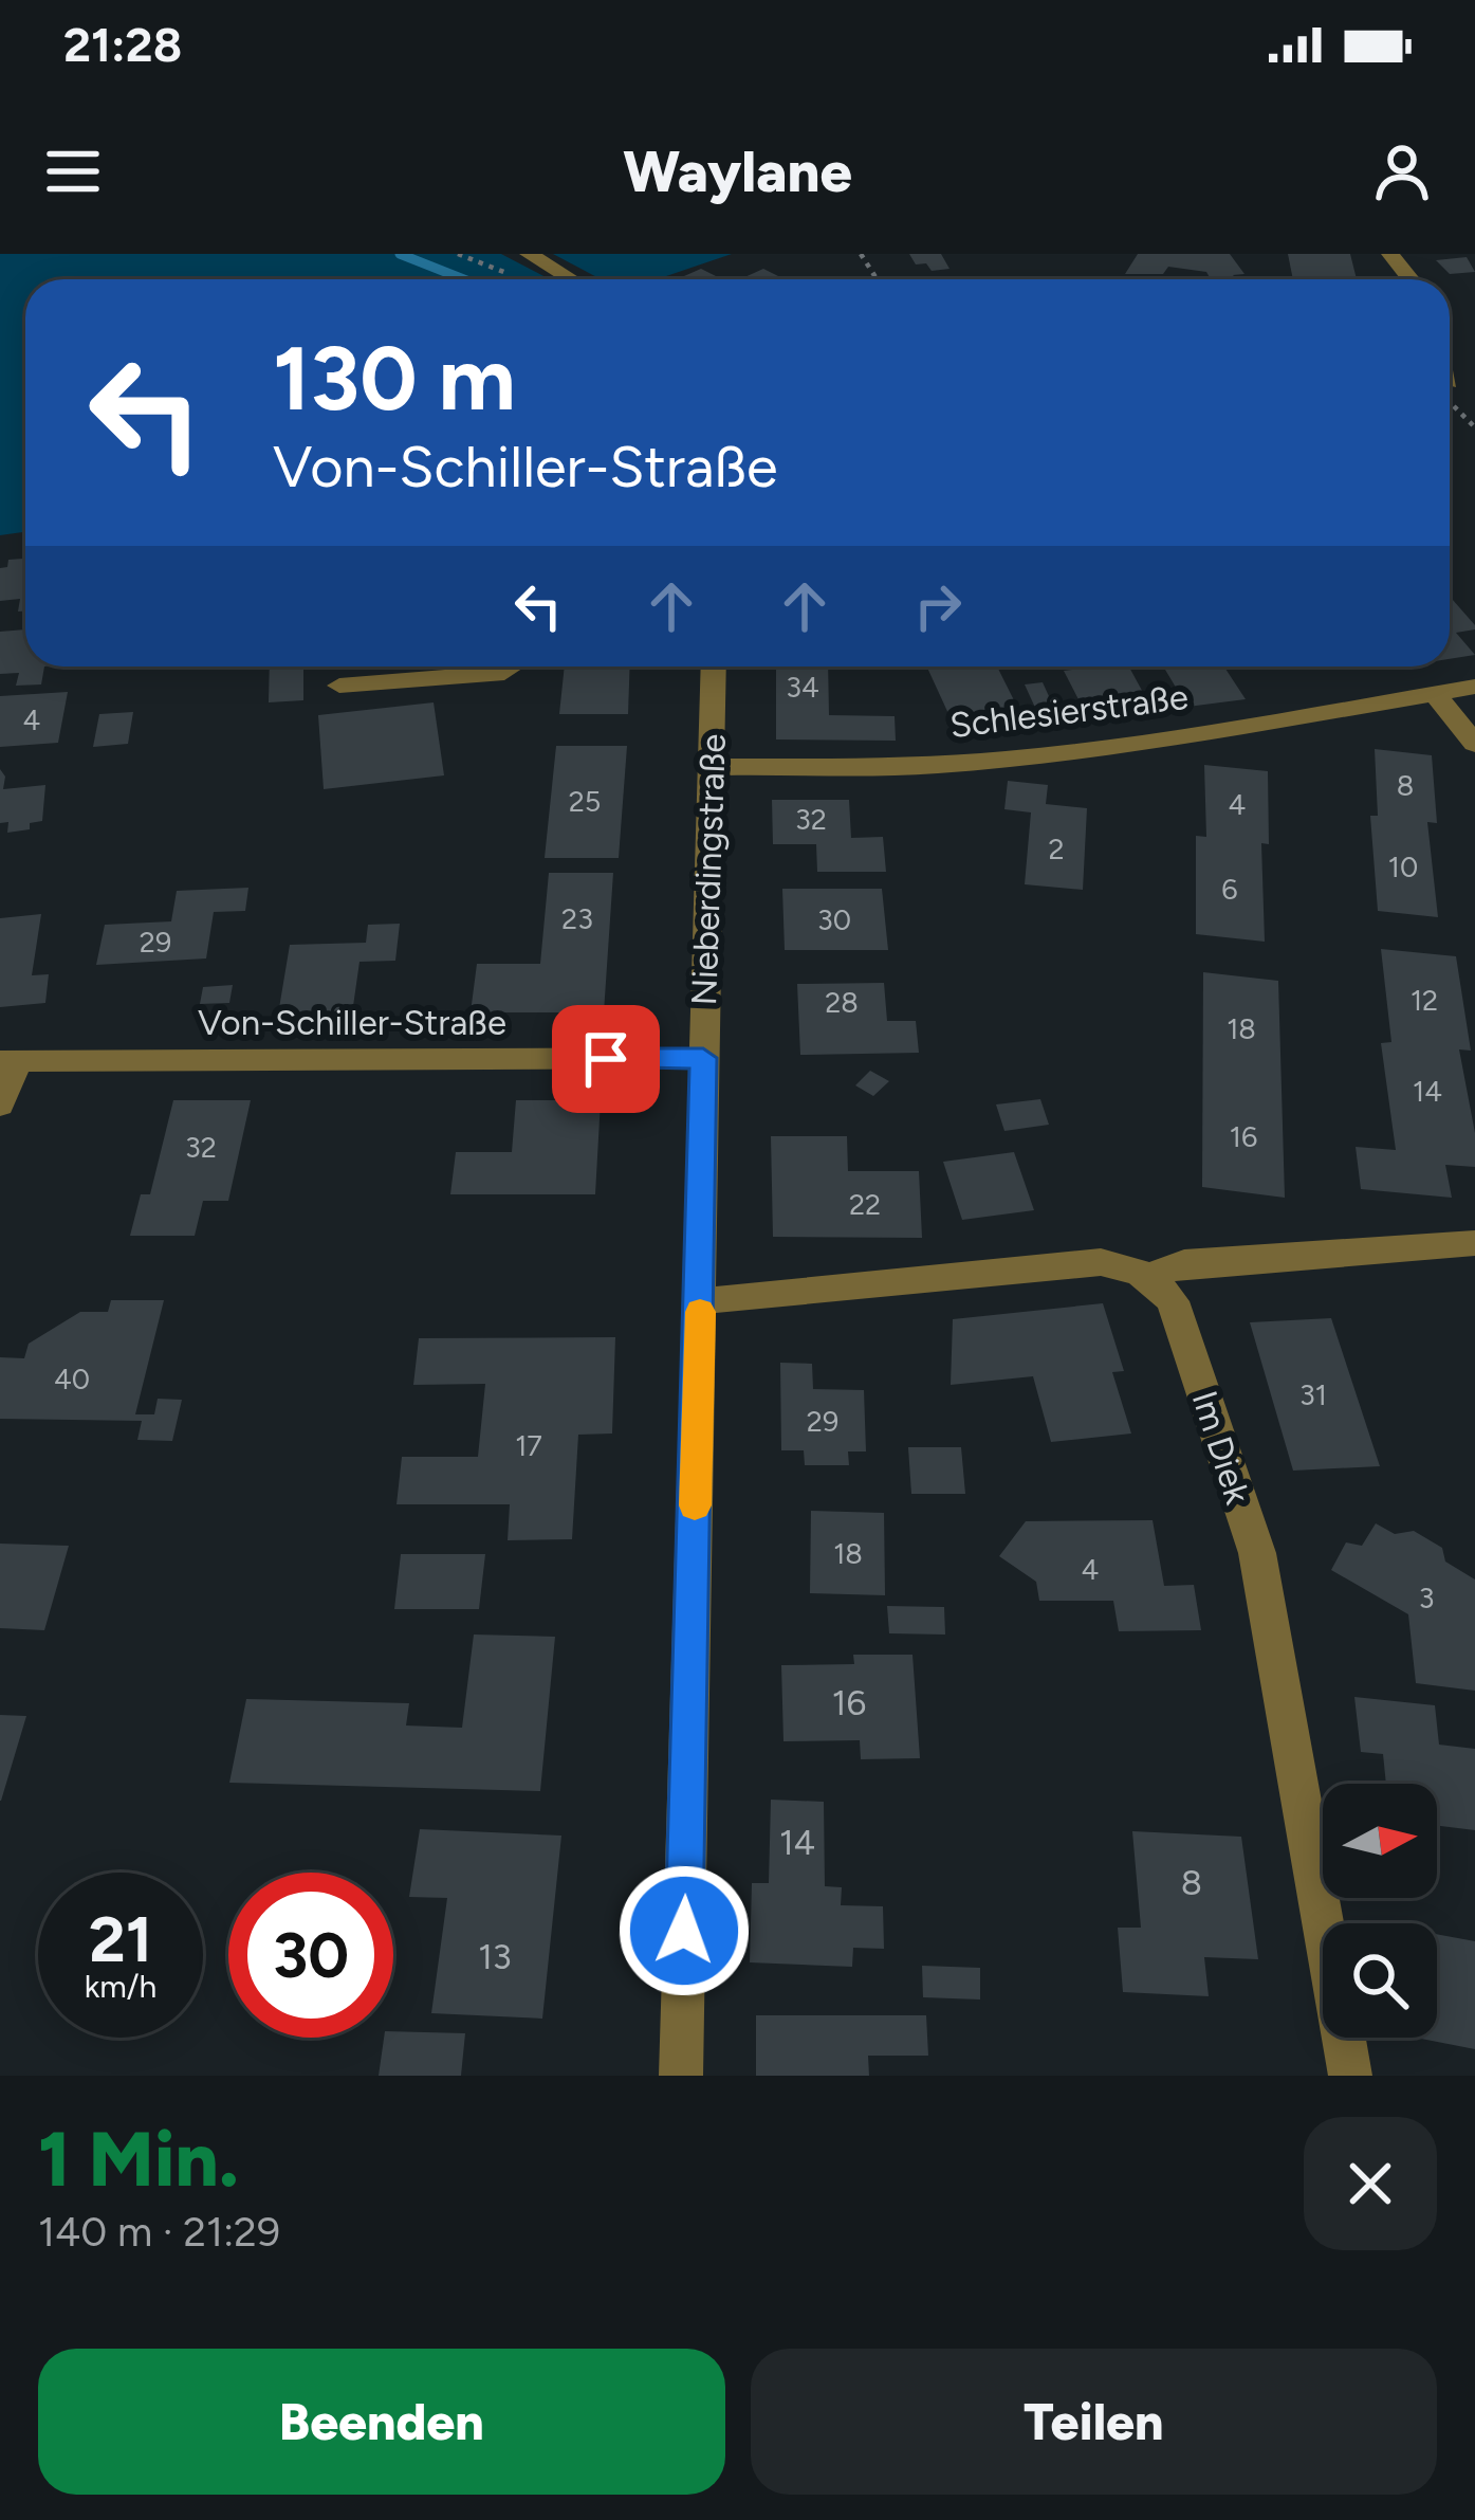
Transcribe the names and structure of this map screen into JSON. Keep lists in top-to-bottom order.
{
  "streets": {
    "street": [
      "Schlesierstraße",
      "Nieberdingstraße",
      "Von-Schiller-Straße",
      "Im Diek"
    ]
  },
  "crossings": [
    ["Schlesierstraße", "Nieberdingstraße"],
    ["Nieberdingstraße", "Von-Schiller-Straße"]
  ],
  "house_numbers": [
    "34",
    "4",
    "8",
    "25",
    "4",
    "32",
    "2",
    "10",
    "6",
    "23",
    "30",
    "29",
    "12",
    "28",
    "18",
    "14",
    "16",
    "32",
    "22",
    "40",
    "31",
    "29",
    "17",
    "18",
    "4",
    "3",
    "16",
    "14",
    "8",
    "13"
  ],
  "north": "right",
  "page": {
    "status": "21:28",
    "header": "Waylane",
    "turn": ["130 m", "Von-Schiller-Straße"],
    "speed": "21 km/h",
    "limit": "30",
    "heading": ["1 Min.", "140 m · 21:29"],
    "buttons": ["Beenden", "Teilen"]
  }
}
